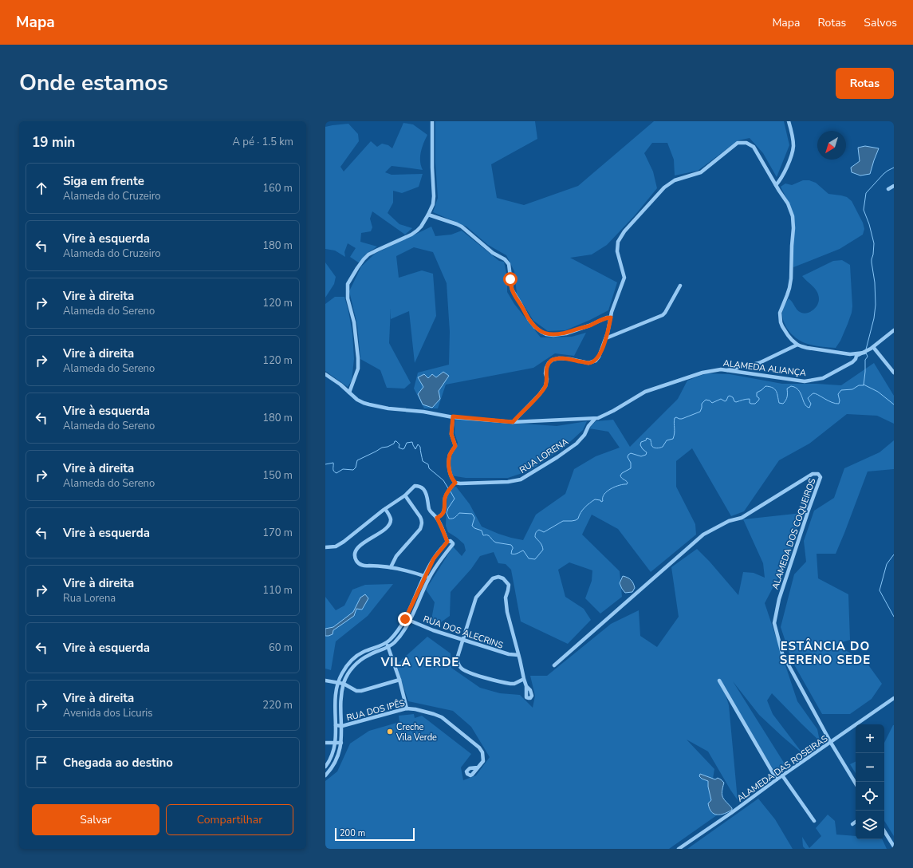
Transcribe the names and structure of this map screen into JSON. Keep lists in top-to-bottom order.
{
  "streets": {
    "street": [
      "ALAMEDA ALIANÇA",
      "RUA LORENA",
      "ALAMEDA DOS COQUEIROS",
      "RUA DOS ALECRINS",
      "RUA DOS IPÊS",
      "ALAMEDA DAS ROSEIRAS"
    ]
  },
  "crossings": [
    ["ALAMEDA ALIANÇA", "RUA LORENA"],
    ["ALAMEDA DOS COQUEIROS", "ALAMEDA DAS ROSEIRAS"]
  ],
  "districts": ["ESTÂNCIA DO SERENO SEDE", "VILA VERDE"],
  "places": ["Creche Vila Verde"],
  "scale_bar": "200 m",
  "north": "bottom left",
  "page": {
    "header": "Mapa",
    "nav": ["Mapa", "Rotas", "Salvos"],
    "title": "Onde estamos",
    "buttons": [
      "Rotas",
      ["Salvar", "Compartilhar"]
    ],
    "heading": ["19 min", "A pé · 1.5 km"],
    "list": [
      ["Siga em frente", "Alameda do Cruzeiro", "160 m"],
      ["Vire à esquerda", "Alameda do Cruzeiro", "180 m"],
      ["Vire à direita", "Alameda do Sereno", "120 m"],
      ["Vire à direita", "Alameda do Sereno", "120 m"],
      ["Vire à esquerda", "Alameda do Sereno", "180 m"],
      ["Vire à direita", "Alameda do Sereno", "150 m"],
      ["Vire à esquerda", "170 m"],
      ["Vire à direita", "Rua Lorena", "110 m"],
      ["Vire à esquerda", "60 m"],
      ["Vire à direita", "Avenida dos Licuris", "220 m"],
      "Chegada ao destino"
    ],
    "map_buttons": ["+", "−"],
    "scale": "200 m"
  }
}
